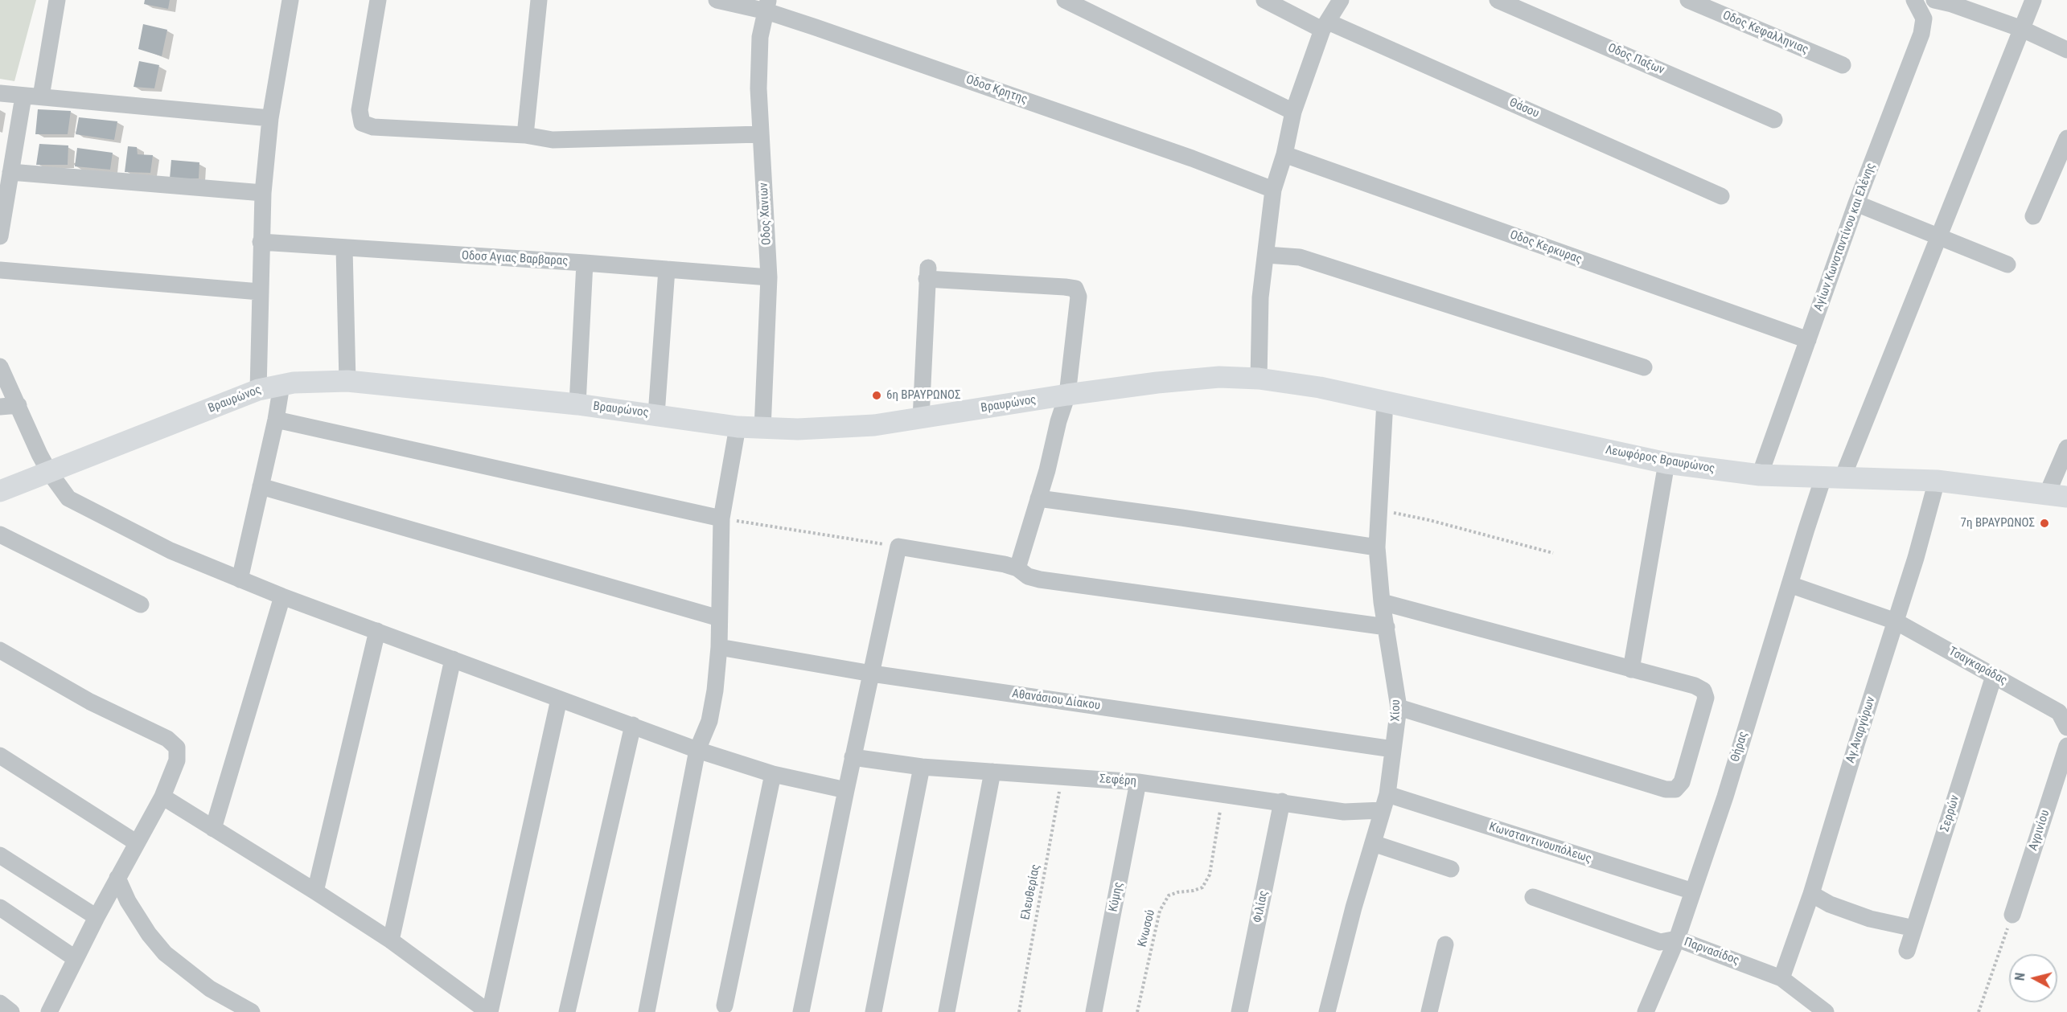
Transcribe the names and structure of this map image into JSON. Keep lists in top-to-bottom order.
{
  "streets": {
    "main road": ["Βραυρώνος", "Λεωφόρος Βραυρώνος"],
    "street": [
      "Οδος Κεφαλληνιας",
      "Οδος Παξων",
      "Οδοσ Κρητης",
      "Θάσου",
      "Οδος Χανιων",
      "Αγίων Κωνσταντίνου και Ελένης",
      "Οδος Κερκυρας",
      "Οδοσ Αγιας Βαρβαρας",
      "Τσαγκαράδας",
      "Αθανάσιου Δίακου",
      "Χίου",
      "Αγ.Αναργύρων",
      "Θήρας",
      "Σεφέρη",
      "Σερρών",
      "Αγρινίου",
      "Κωνσταντινουπόλεως",
      "Κύμης",
      "Φιλίας",
      "Παρνασίδος"
    ],
    "path": ["Ελευθερίας", "Κνωσού"]
  },
  "crossings": [
    ["Οδοσ Κρητης", "Οδος Χανιων"],
    ["Οδος Χανιων", "Οδοσ Αγιας Βαρβαρας"],
    ["Οδος Χανιων", "Βραυρώνος"],
    ["Αγίων Κωνσταντίνου και Ελένης", "Οδος Κερκυρας"],
    ["Αγίων Κωνσταντίνου και Ελένης", "Λεωφόρος Βραυρώνος"],
    ["Βραυρώνος", "Λεωφόρος Βραυρώνος"],
    ["Λεωφόρος Βραυρώνος", "Χίου"],
    ["Λεωφόρος Βραυρώνος", "Αγ.Αναργύρων"],
    ["Λεωφόρος Βραυρώνος", "Θήρας"],
    ["Τσαγκαράδας", "Αγ.Αναργύρων"],
    ["Τσαγκαράδας", "Θήρας"],
    ["Τσαγκαράδας", "Σερρών"],
    ["Αθανάσιου Δίακου", "Χίου"],
    ["Χίου", "Σεφέρη"],
    ["Χίου", "Κωνσταντινουπόλεως"],
    ["Αγ.Αναργύρων", "Παρνασίδος"],
    ["Θήρας", "Κωνσταντινουπόλεως"],
    ["Θήρας", "Παρνασίδος"],
    ["Σεφέρη", "Κωνσταντινουπόλεως"],
    ["Σεφέρη", "Ελευθερίας"],
    ["Σεφέρη", "Κύμης"],
    ["Σεφέρη", "Φιλίας"],
    ["Σεφέρη", "Κνωσού"]
  ],
  "places": ["6η ΒΡΑΥΡΩΝΟΣ", "7η ΒΡΑΥΡΩΝΟΣ"],
  "north": "left"
}
